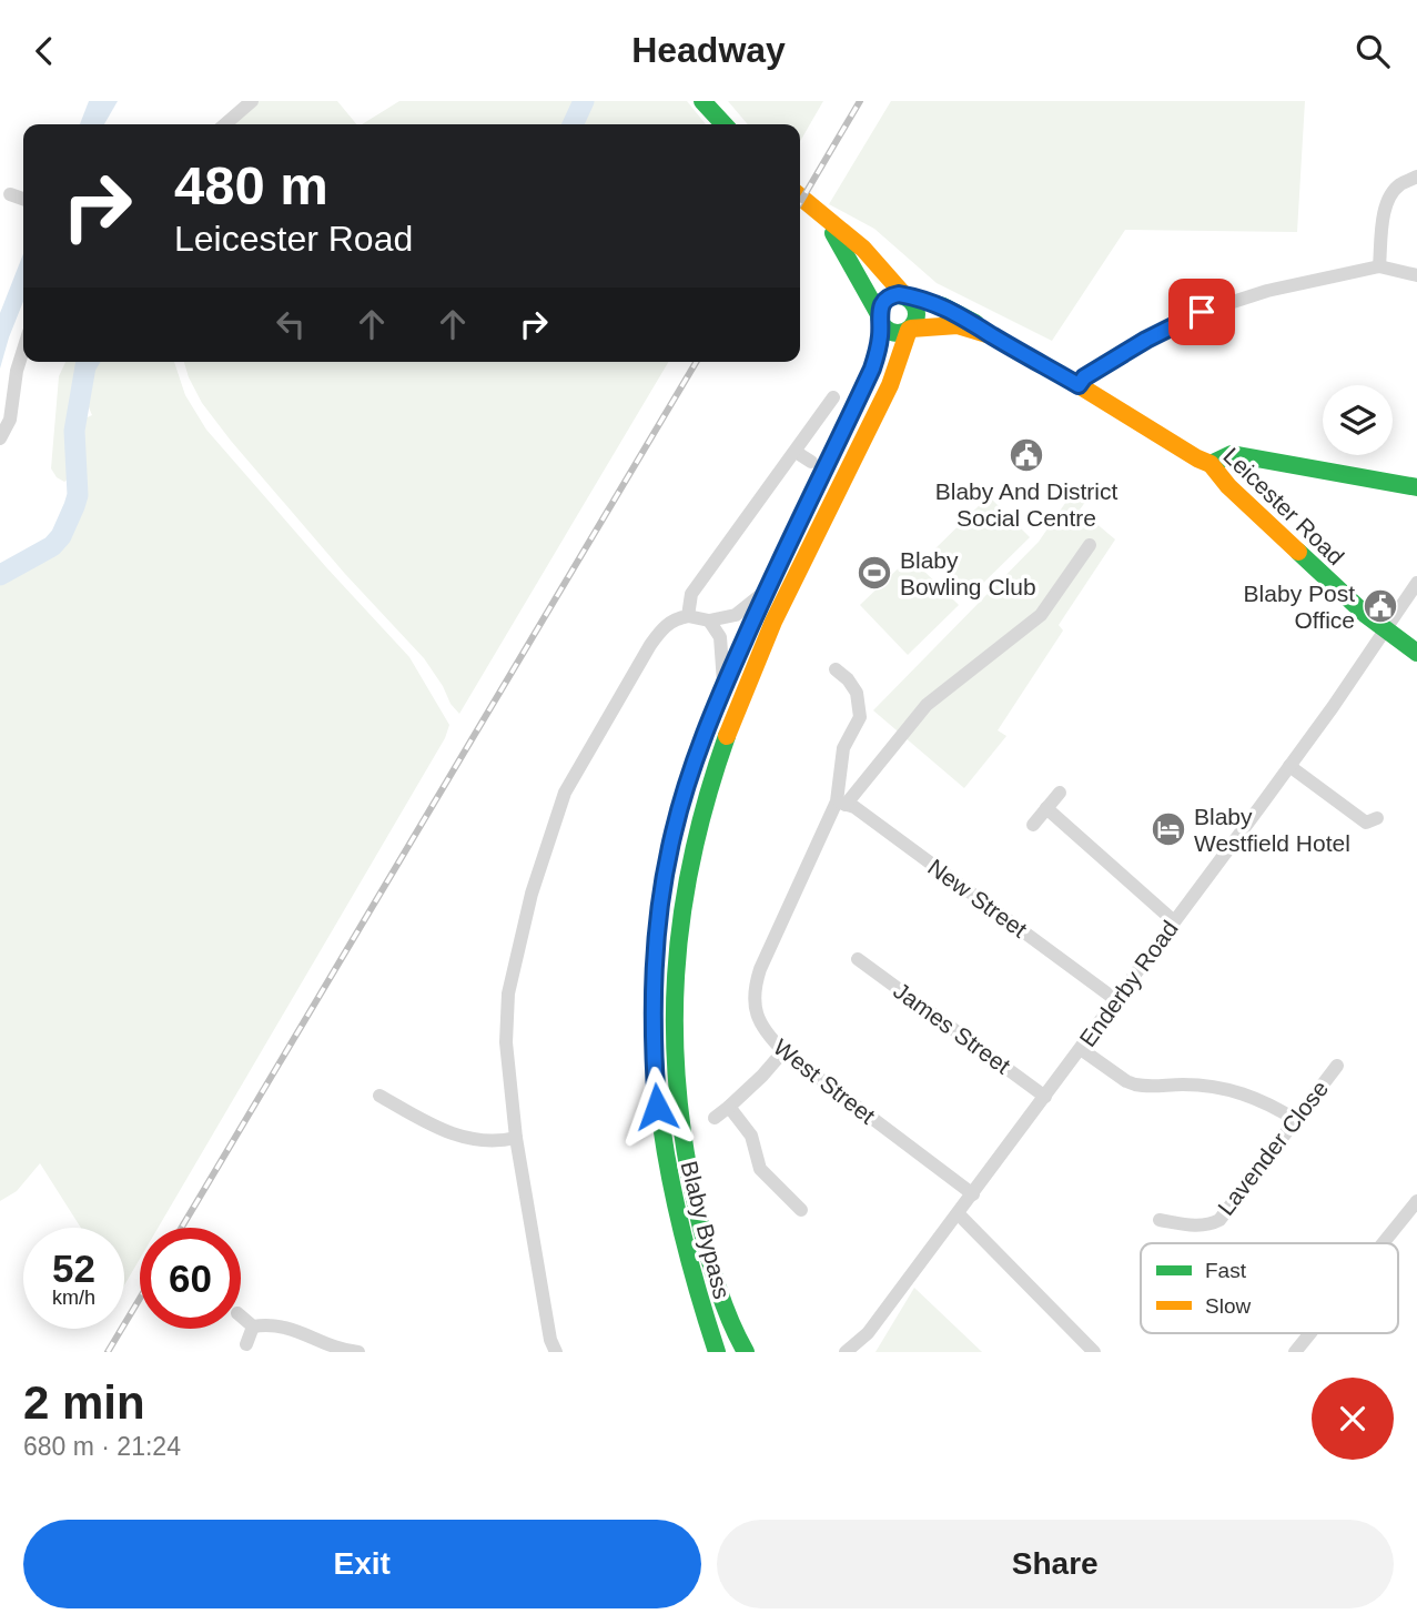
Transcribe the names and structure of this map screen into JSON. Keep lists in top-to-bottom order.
{
  "streets": {
    "main road": ["Leicester Road", "Blaby Bypass"],
    "street": [
      "New Street",
      "Enderby Road",
      "James Street",
      "West Street",
      "Lavender Close"
    ]
  },
  "crossings": [
    ["Leicester Road", "Enderby Road"],
    ["Leicester Road", "Blaby Bypass"],
    ["New Street", "Enderby Road"],
    ["New Street", "West Street"],
    ["Enderby Road", "James Street"],
    ["Enderby Road", "West Street"]
  ],
  "places": {
    "public building": ["Blaby And District Social Centre", "Blaby Post Office"],
    "sports": ["Blaby Bowling Club"],
    "hotel": ["Blaby Westfield Hotel"]
  },
  "legend": ["Fast", "Slow"],
  "page": {
    "header": "Headway",
    "turn": ["480 m", "Leicester Road"],
    "speed": "52 km/h",
    "limit": "60",
    "heading": ["2 min", "680 m · 21:24"],
    "buttons": ["Exit", "Share"]
  }
}
